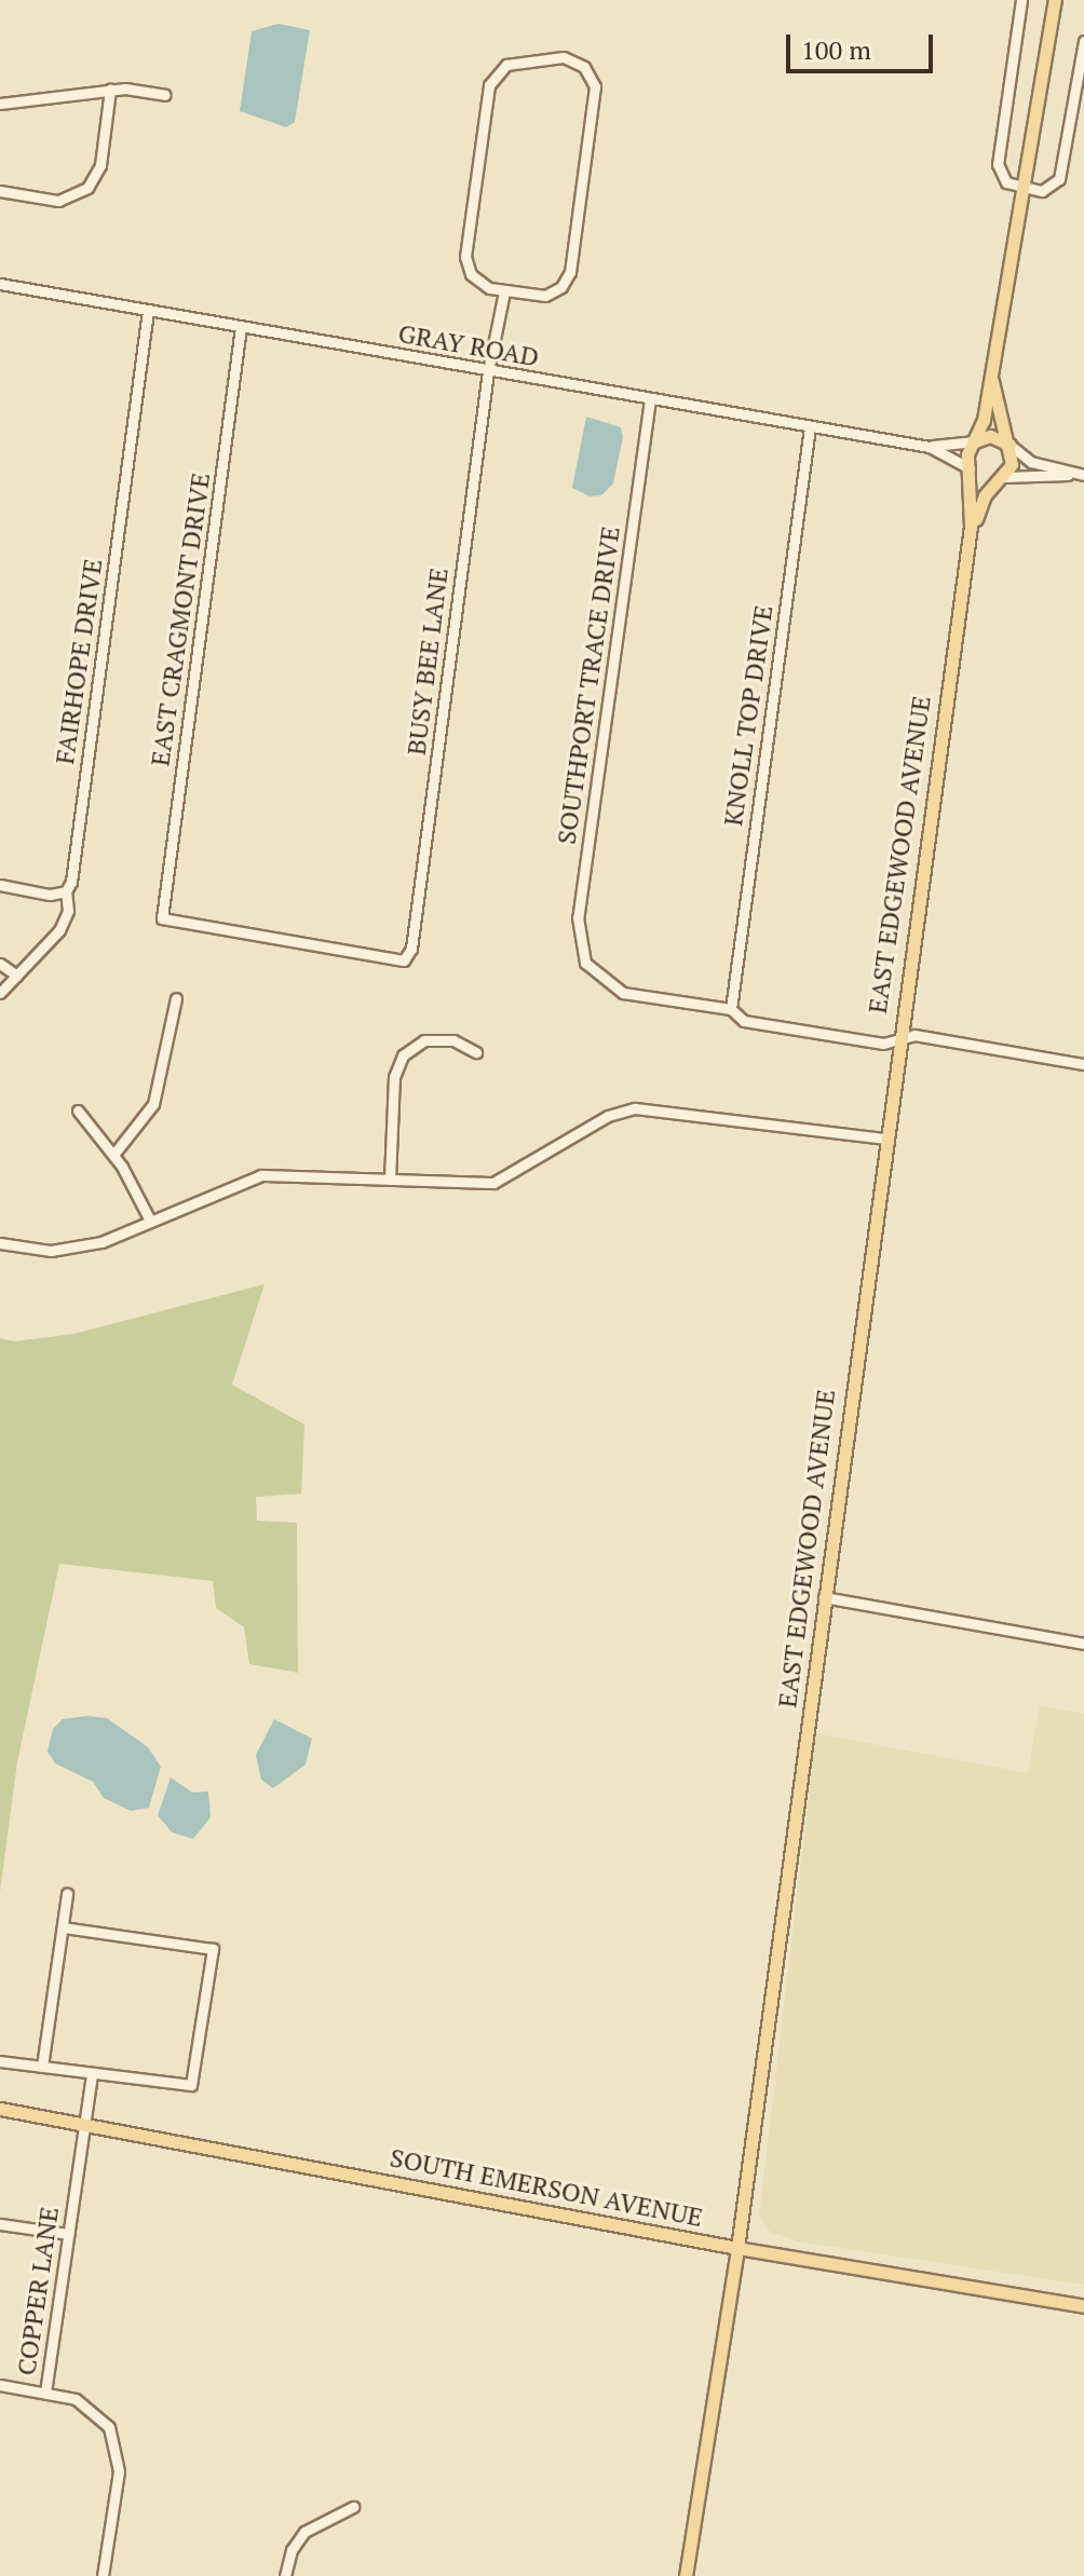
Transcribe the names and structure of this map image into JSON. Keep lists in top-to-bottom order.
{
  "streets": {
    "main road": ["EAST EDGEWOOD AVENUE", "SOUTH EMERSON AVENUE"],
    "street": [
      "GRAY ROAD",
      "EAST CRAGMONT DRIVE",
      "FAIRHOPE DRIVE",
      "BUSY BEE LANE",
      "SOUTHPORT TRACE DRIVE",
      "KNOLL TOP DRIVE",
      "COPPER LANE"
    ]
  },
  "crossings": [
    ["GRAY ROAD", "EAST CRAGMONT DRIVE"],
    ["GRAY ROAD", "FAIRHOPE DRIVE"],
    ["GRAY ROAD", "BUSY BEE LANE"],
    ["GRAY ROAD", "SOUTHPORT TRACE DRIVE"],
    ["GRAY ROAD", "KNOLL TOP DRIVE"],
    ["GRAY ROAD", "EAST EDGEWOOD AVENUE"],
    ["EAST CRAGMONT DRIVE", "BUSY BEE LANE"],
    ["SOUTHPORT TRACE DRIVE", "KNOLL TOP DRIVE"],
    ["EAST EDGEWOOD AVENUE", "SOUTH EMERSON AVENUE"],
    ["SOUTH EMERSON AVENUE", "COPPER LANE"]
  ],
  "scale_bar": "100 m"
}
